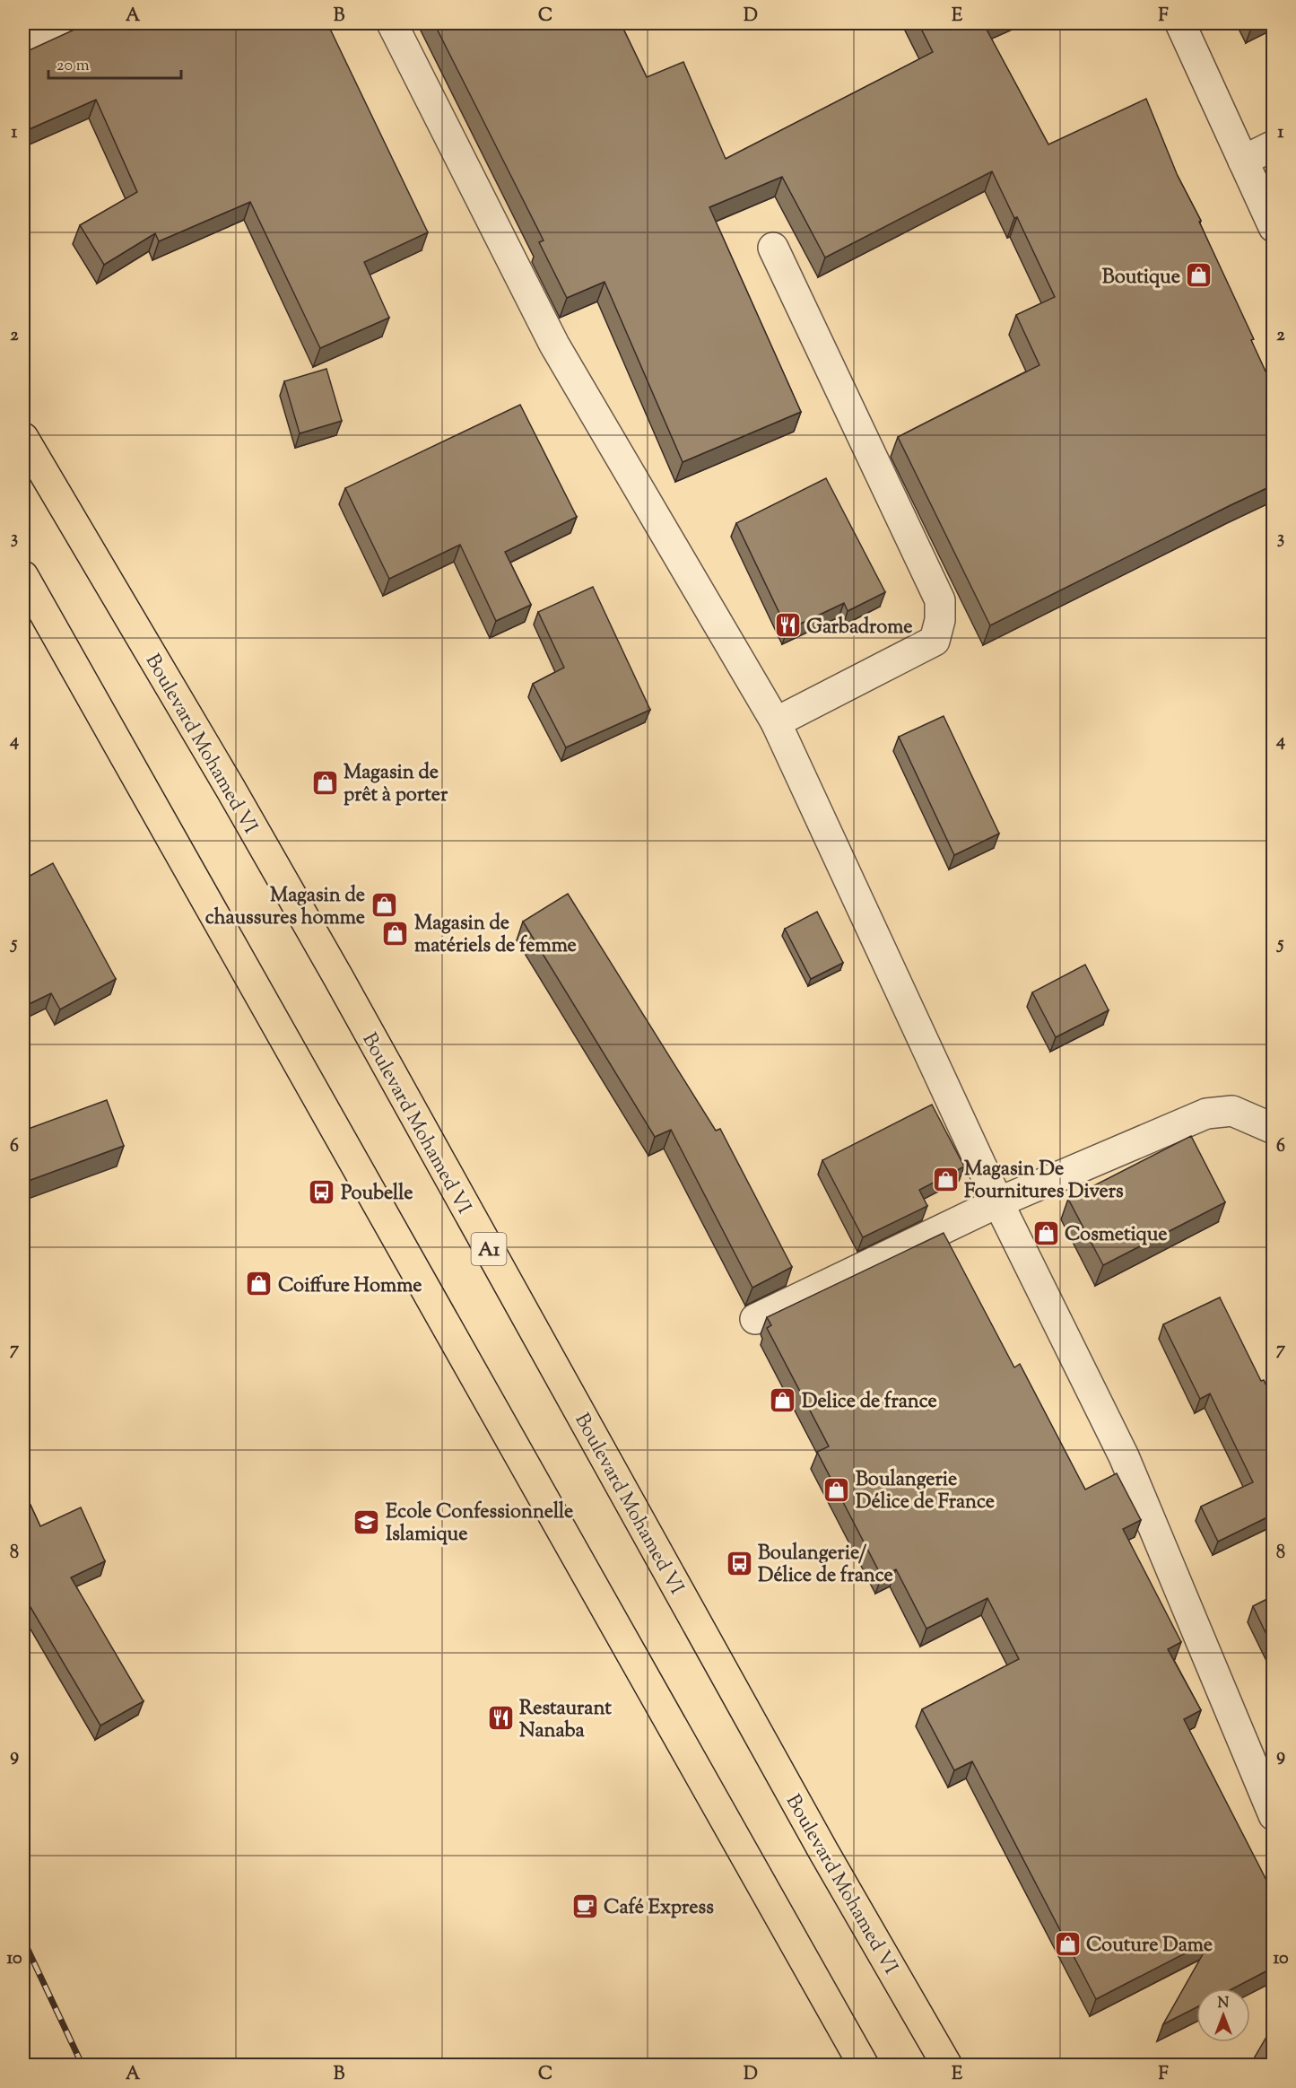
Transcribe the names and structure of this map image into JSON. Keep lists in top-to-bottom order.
{
  "streets": {
    "main road": ["Boulevard Mohamed VI", "A1"]
  },
  "places": {
    "shop": [
      "Boutique",
      "Magasin de prêt à porter",
      "Magasin de chaussures homme",
      "Magasin de matériels de femme",
      "Magasin De Fournitures Divers",
      "Cosmetique",
      "Coiffure Homme",
      "Delice de france",
      "Boulangerie Délice de France",
      "Couture Dame"
    ],
    "restaurant": ["Garbadrome", "Restaurant Nanaba"],
    "bus stop": ["Poubelle", "Boulangerie/ Délice de france"],
    "school or university": ["Ecole Confessionnelle Islamique"],
    "cafe": ["Café Express"]
  },
  "scale_bar": "20 m",
  "north": "top",
  "grid": {
    "columns": [
      "A",
      "B",
      "C",
      "D",
      "E",
      "F"
    ],
    "rows": [
      "1",
      "2",
      "3",
      "4",
      "5",
      "6",
      "7",
      "8",
      "9",
      "10"
    ]
  }
}
